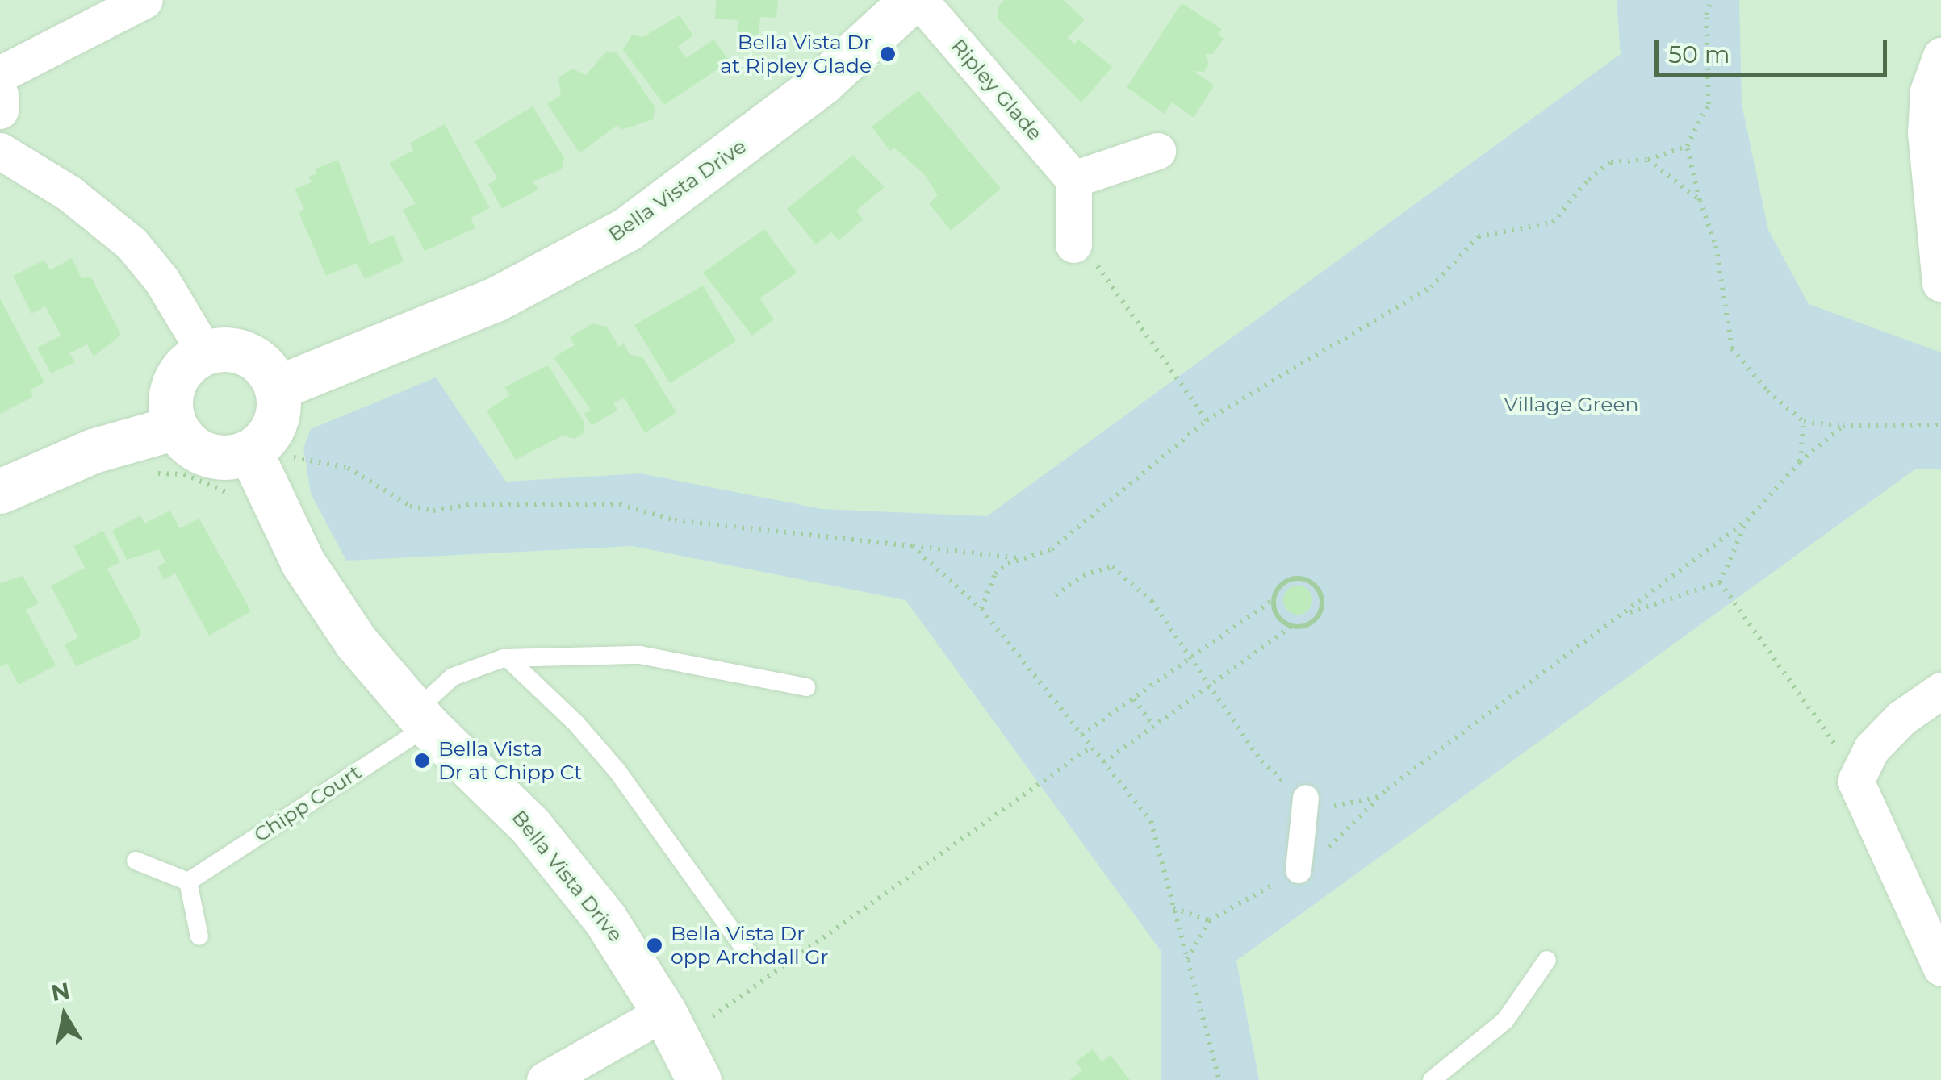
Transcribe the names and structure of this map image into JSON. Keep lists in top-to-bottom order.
{
  "streets": {
    "street": ["Ripley Glade", "Bella Vista Drive"],
    "lane": ["Chipp Court"]
  },
  "crossings": [
    ["Bella Vista Drive", "Chipp Court"]
  ],
  "parks": ["Village Green"],
  "places": ["Bella Vista Dr at Ripley Glade", "Bella Vista Dr at Chipp Ct", "Bella Vista Dr opp Archdall Gr"],
  "scale_bar": "50 m",
  "north": "top"
}
